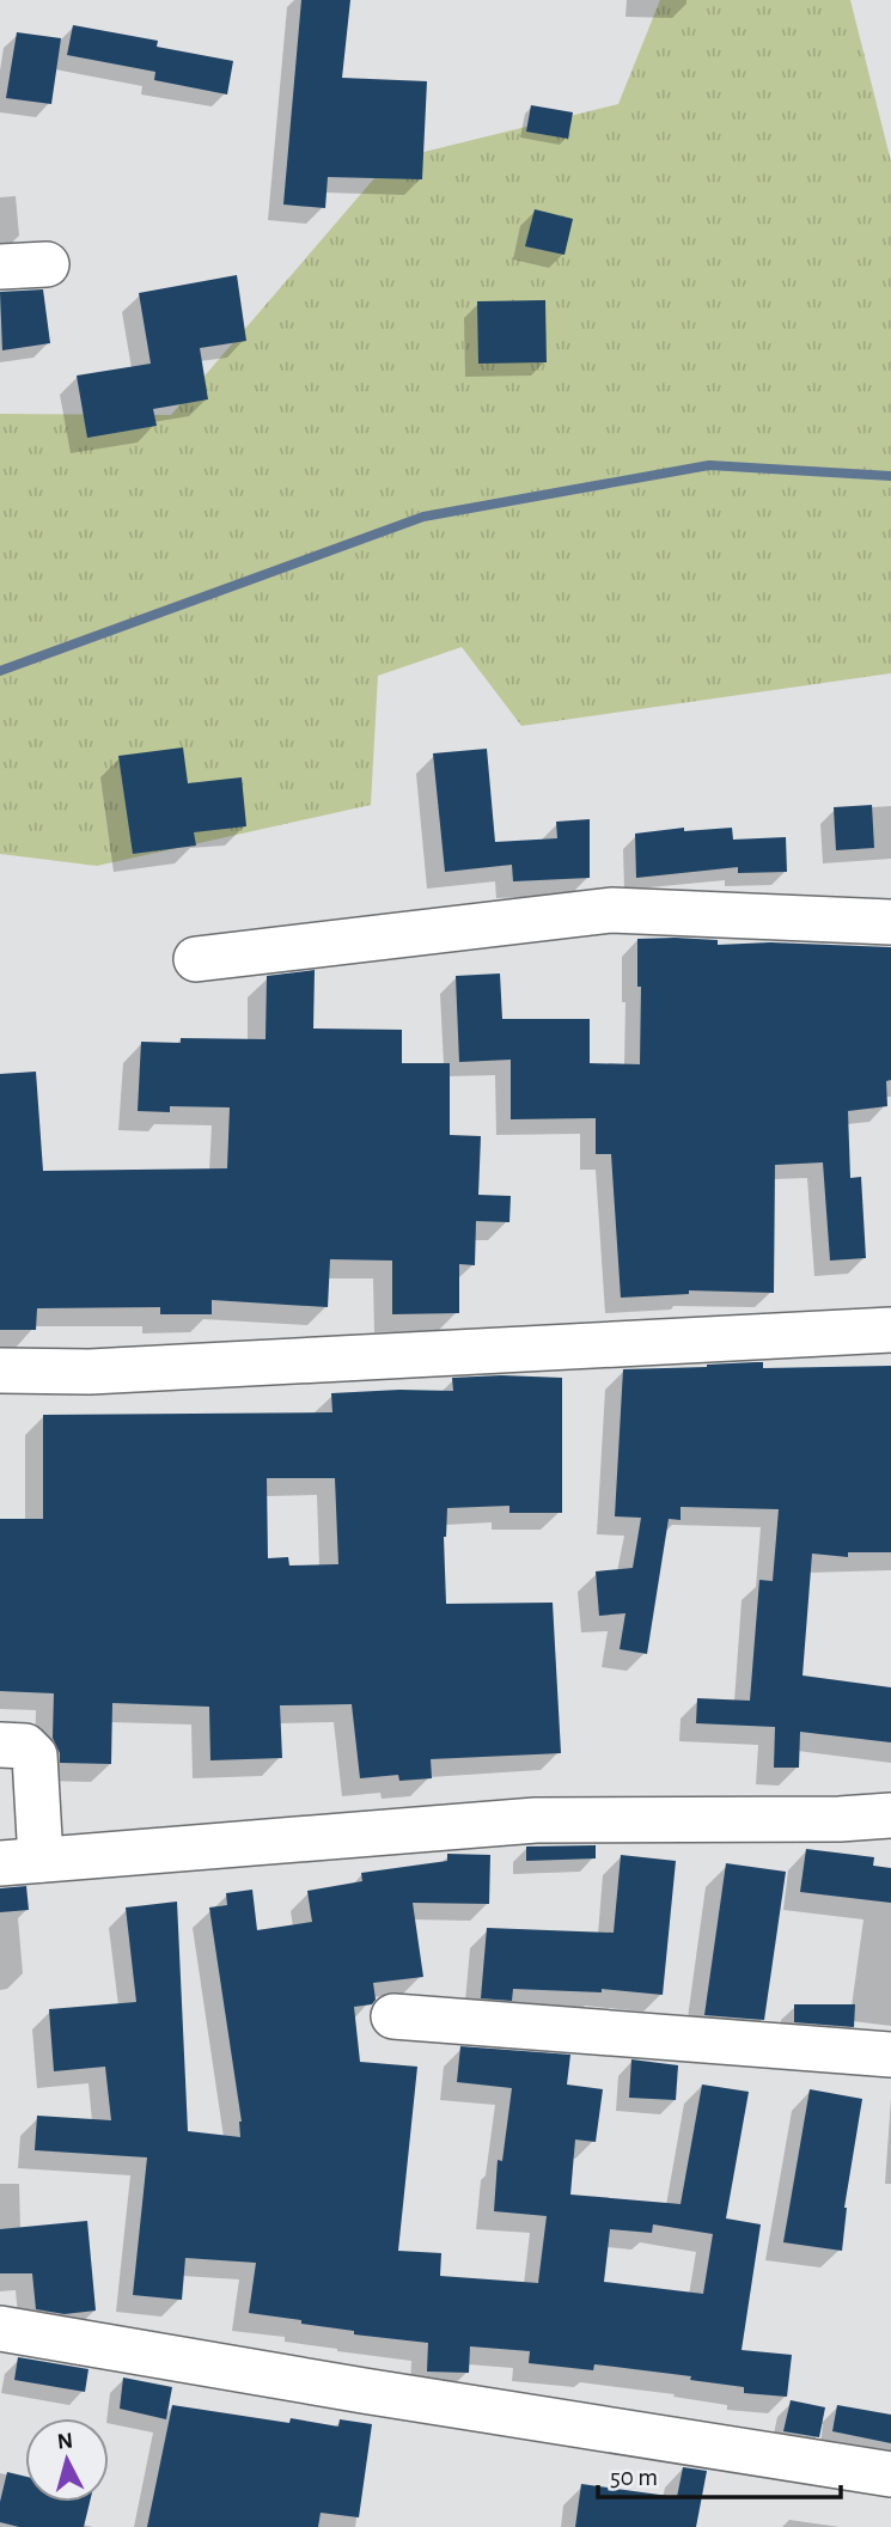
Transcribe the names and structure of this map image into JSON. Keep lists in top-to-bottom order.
{
  "scale_bar": "50 m",
  "north": "top"
}
